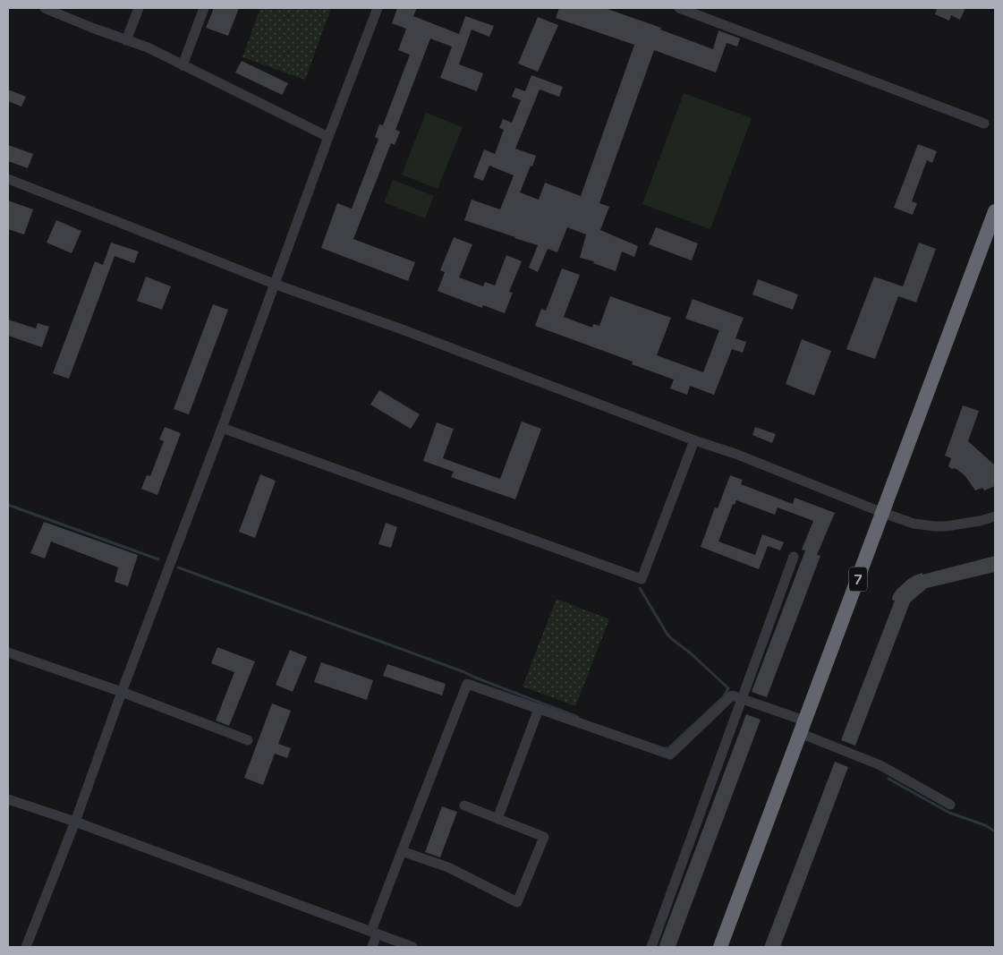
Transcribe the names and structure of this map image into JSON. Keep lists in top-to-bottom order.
{
  "streets": {
    "highway": ["7"]
  }
}
